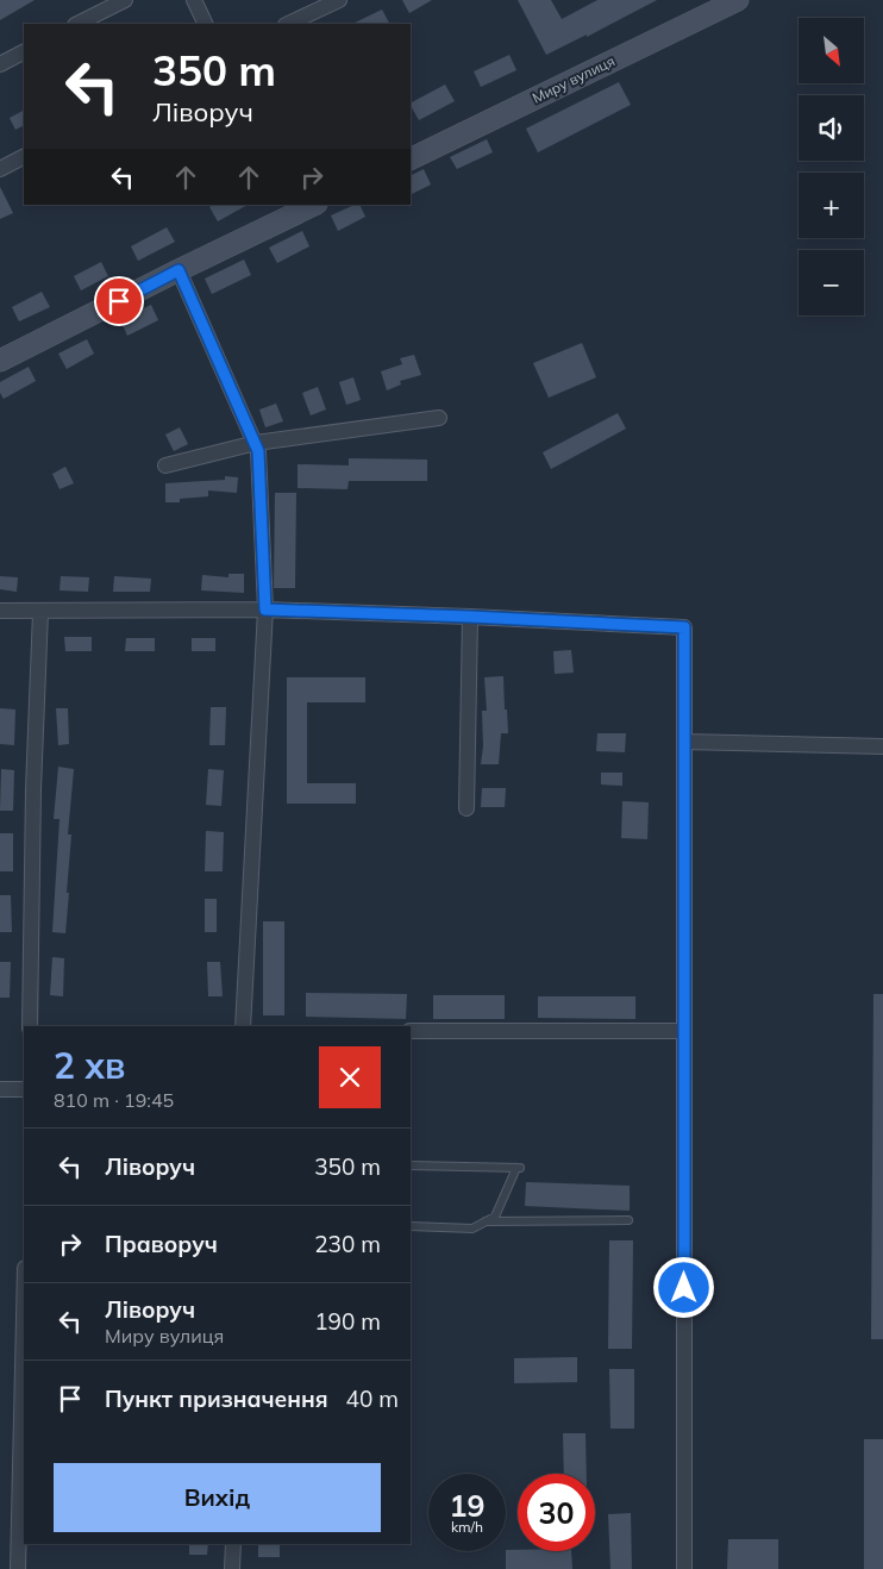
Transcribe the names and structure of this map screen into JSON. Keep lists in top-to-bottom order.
{
  "streets": {
    "main road": ["Миру вулиця"]
  },
  "north": "bottom right",
  "page": {
    "map_buttons": ["+", "−"],
    "turn": ["350 m", "Ліворуч"],
    "heading": ["2 хв", "810 m · 19:45"],
    "list": [
      {
        "name": "Ліворуч",
        "value": "350 m"
      },
      {
        "name": "Праворуч",
        "value": "230 m"
      },
      {
        "name": "Ліворуч",
        "note": "Миру вулиця",
        "value": "190 m"
      },
      {
        "name": "Пункт призначення",
        "value": "40 m"
      }
    ],
    "buttons": "Вихід",
    "speed": "19 km/h",
    "limit": "30"
  }
}
